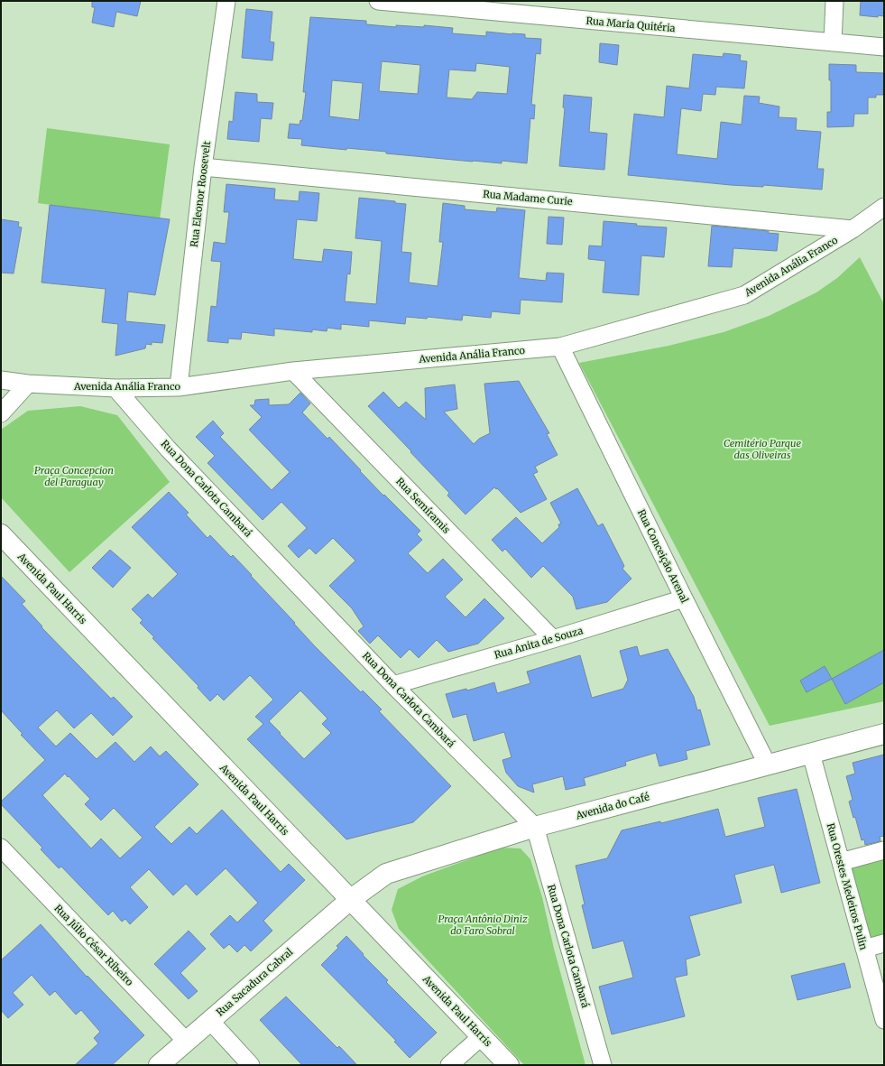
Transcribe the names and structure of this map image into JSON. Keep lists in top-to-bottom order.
{
  "streets": {
    "street": [
      "Rua Maria Quitéria",
      "Rua Eleonor Roosevelt",
      "Rua Madame Curie",
      "Avenida Anália Franco",
      "Rua Dona Carlota Cambará",
      "Rua Semíramis",
      "Rua Conceição Arenal",
      "Avenida Paul Harris",
      "Rua Anita de Souza",
      "Avenida do Café",
      "Rua Orestes Medeiros Pulin",
      "Rua Júlio César Ribeiro",
      "Rua Sacadura Cabral"
    ]
  },
  "crossings": [
    ["Rua Eleonor Roosevelt", "Rua Madame Curie"],
    ["Rua Eleonor Roosevelt", "Avenida Anália Franco"],
    ["Rua Madame Curie", "Avenida Anália Franco"],
    ["Avenida Anália Franco", "Rua Dona Carlota Cambará"],
    ["Avenida Anália Franco", "Rua Semíramis"],
    ["Avenida Anália Franco", "Rua Conceição Arenal"],
    ["Rua Dona Carlota Cambará", "Rua Anita de Souza"],
    ["Rua Dona Carlota Cambará", "Avenida do Café"],
    ["Rua Semíramis", "Rua Anita de Souza"],
    ["Rua Conceição Arenal", "Rua Anita de Souza"],
    ["Rua Conceição Arenal", "Avenida do Café"],
    ["Avenida Paul Harris", "Avenida do Café"],
    ["Avenida Paul Harris", "Rua Sacadura Cabral"],
    ["Avenida do Café", "Rua Orestes Medeiros Pulin"],
    ["Avenida do Café", "Rua Sacadura Cabral"],
    ["Rua Júlio César Ribeiro", "Rua Sacadura Cabral"]
  ],
  "parks": ["Cemitério Parque das Oliveiras", "Praça Concepcion del Paraguay", "Praça Antônio Diniz do Faro Sobral"]
}
